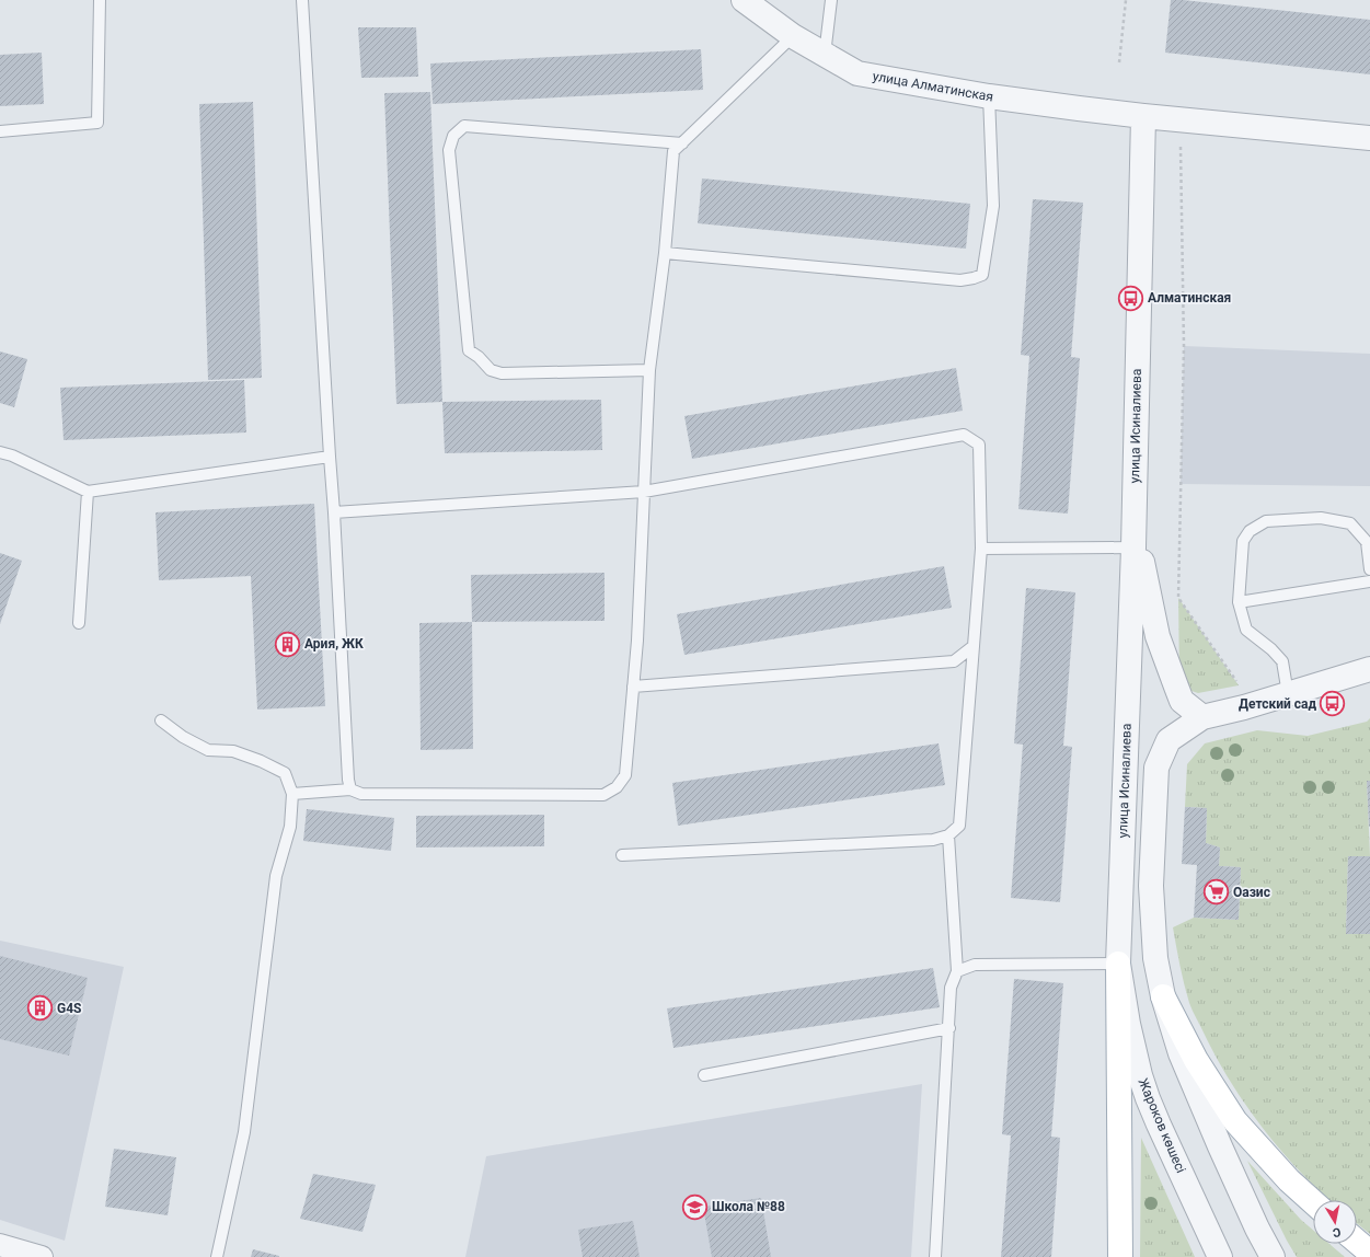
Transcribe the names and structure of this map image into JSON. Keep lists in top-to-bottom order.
{
  "streets": {
    "street": ["улица Алматинская", "улица Исиналиева", "Жароков көшесі"]
  },
  "crossings": [
    ["улица Алматинская", "улица Исиналиева"],
    ["улица Исиналиева", "Жароков көшесі"]
  ],
  "places": {
    "bus stop": ["Алматинская", "Детский сад"],
    "building": ["Ария, ЖК", "G4S"],
    "supermarket": ["Оазис"],
    "school or university": ["Школа №88"]
  },
  "north": "bottom"
}
